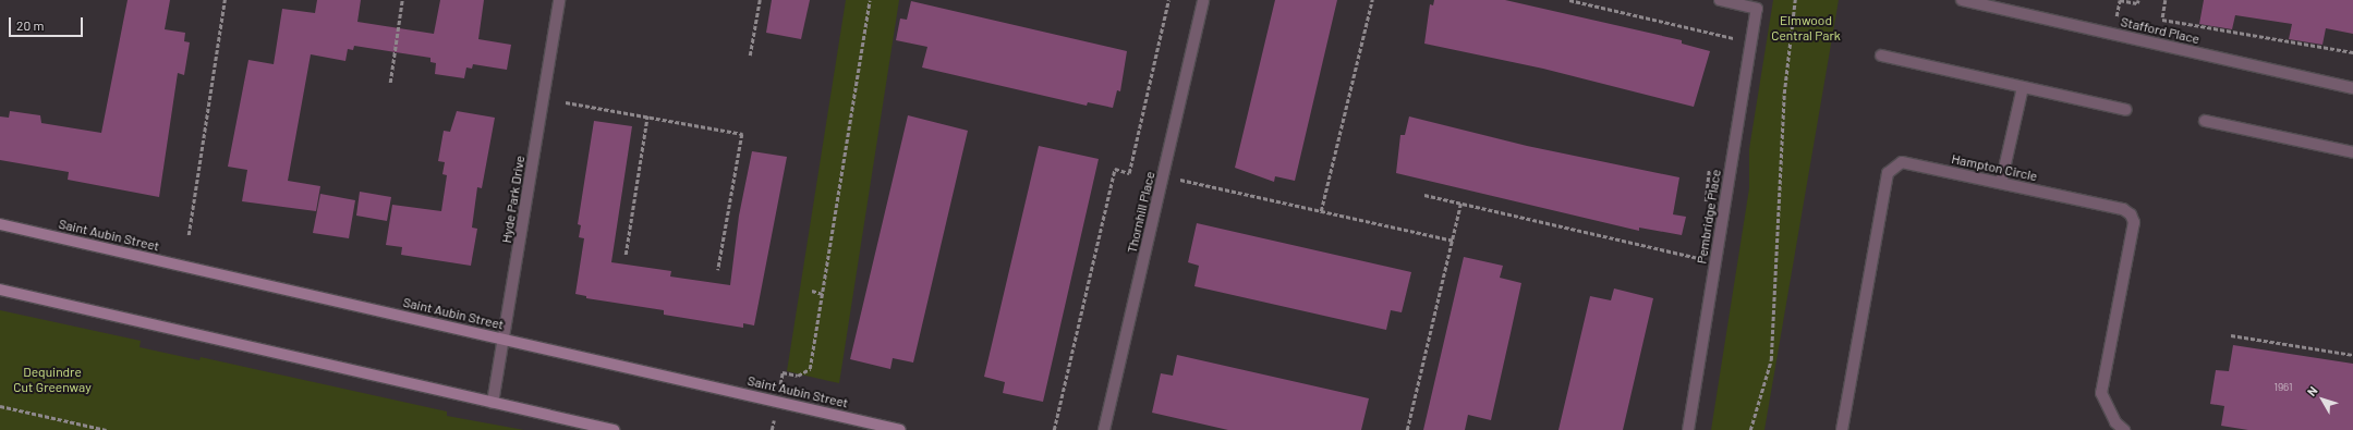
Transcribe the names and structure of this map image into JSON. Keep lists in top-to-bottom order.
{
  "streets": {
    "main road": ["Saint Aubin Street"],
    "street": [
      "Stafford Place",
      "Hampton Circle",
      "Hyde Park Drive",
      "Thornhill Place",
      "Pembridge Place"
    ]
  },
  "crossings": [
    ["Hyde Park Drive", "Saint Aubin Street"]
  ],
  "parks": ["Elmwood Central Park", "Dequindre Cut Greenway"],
  "house_numbers": ["1961"],
  "scale_bar": "20 m",
  "north": "top left"
}
